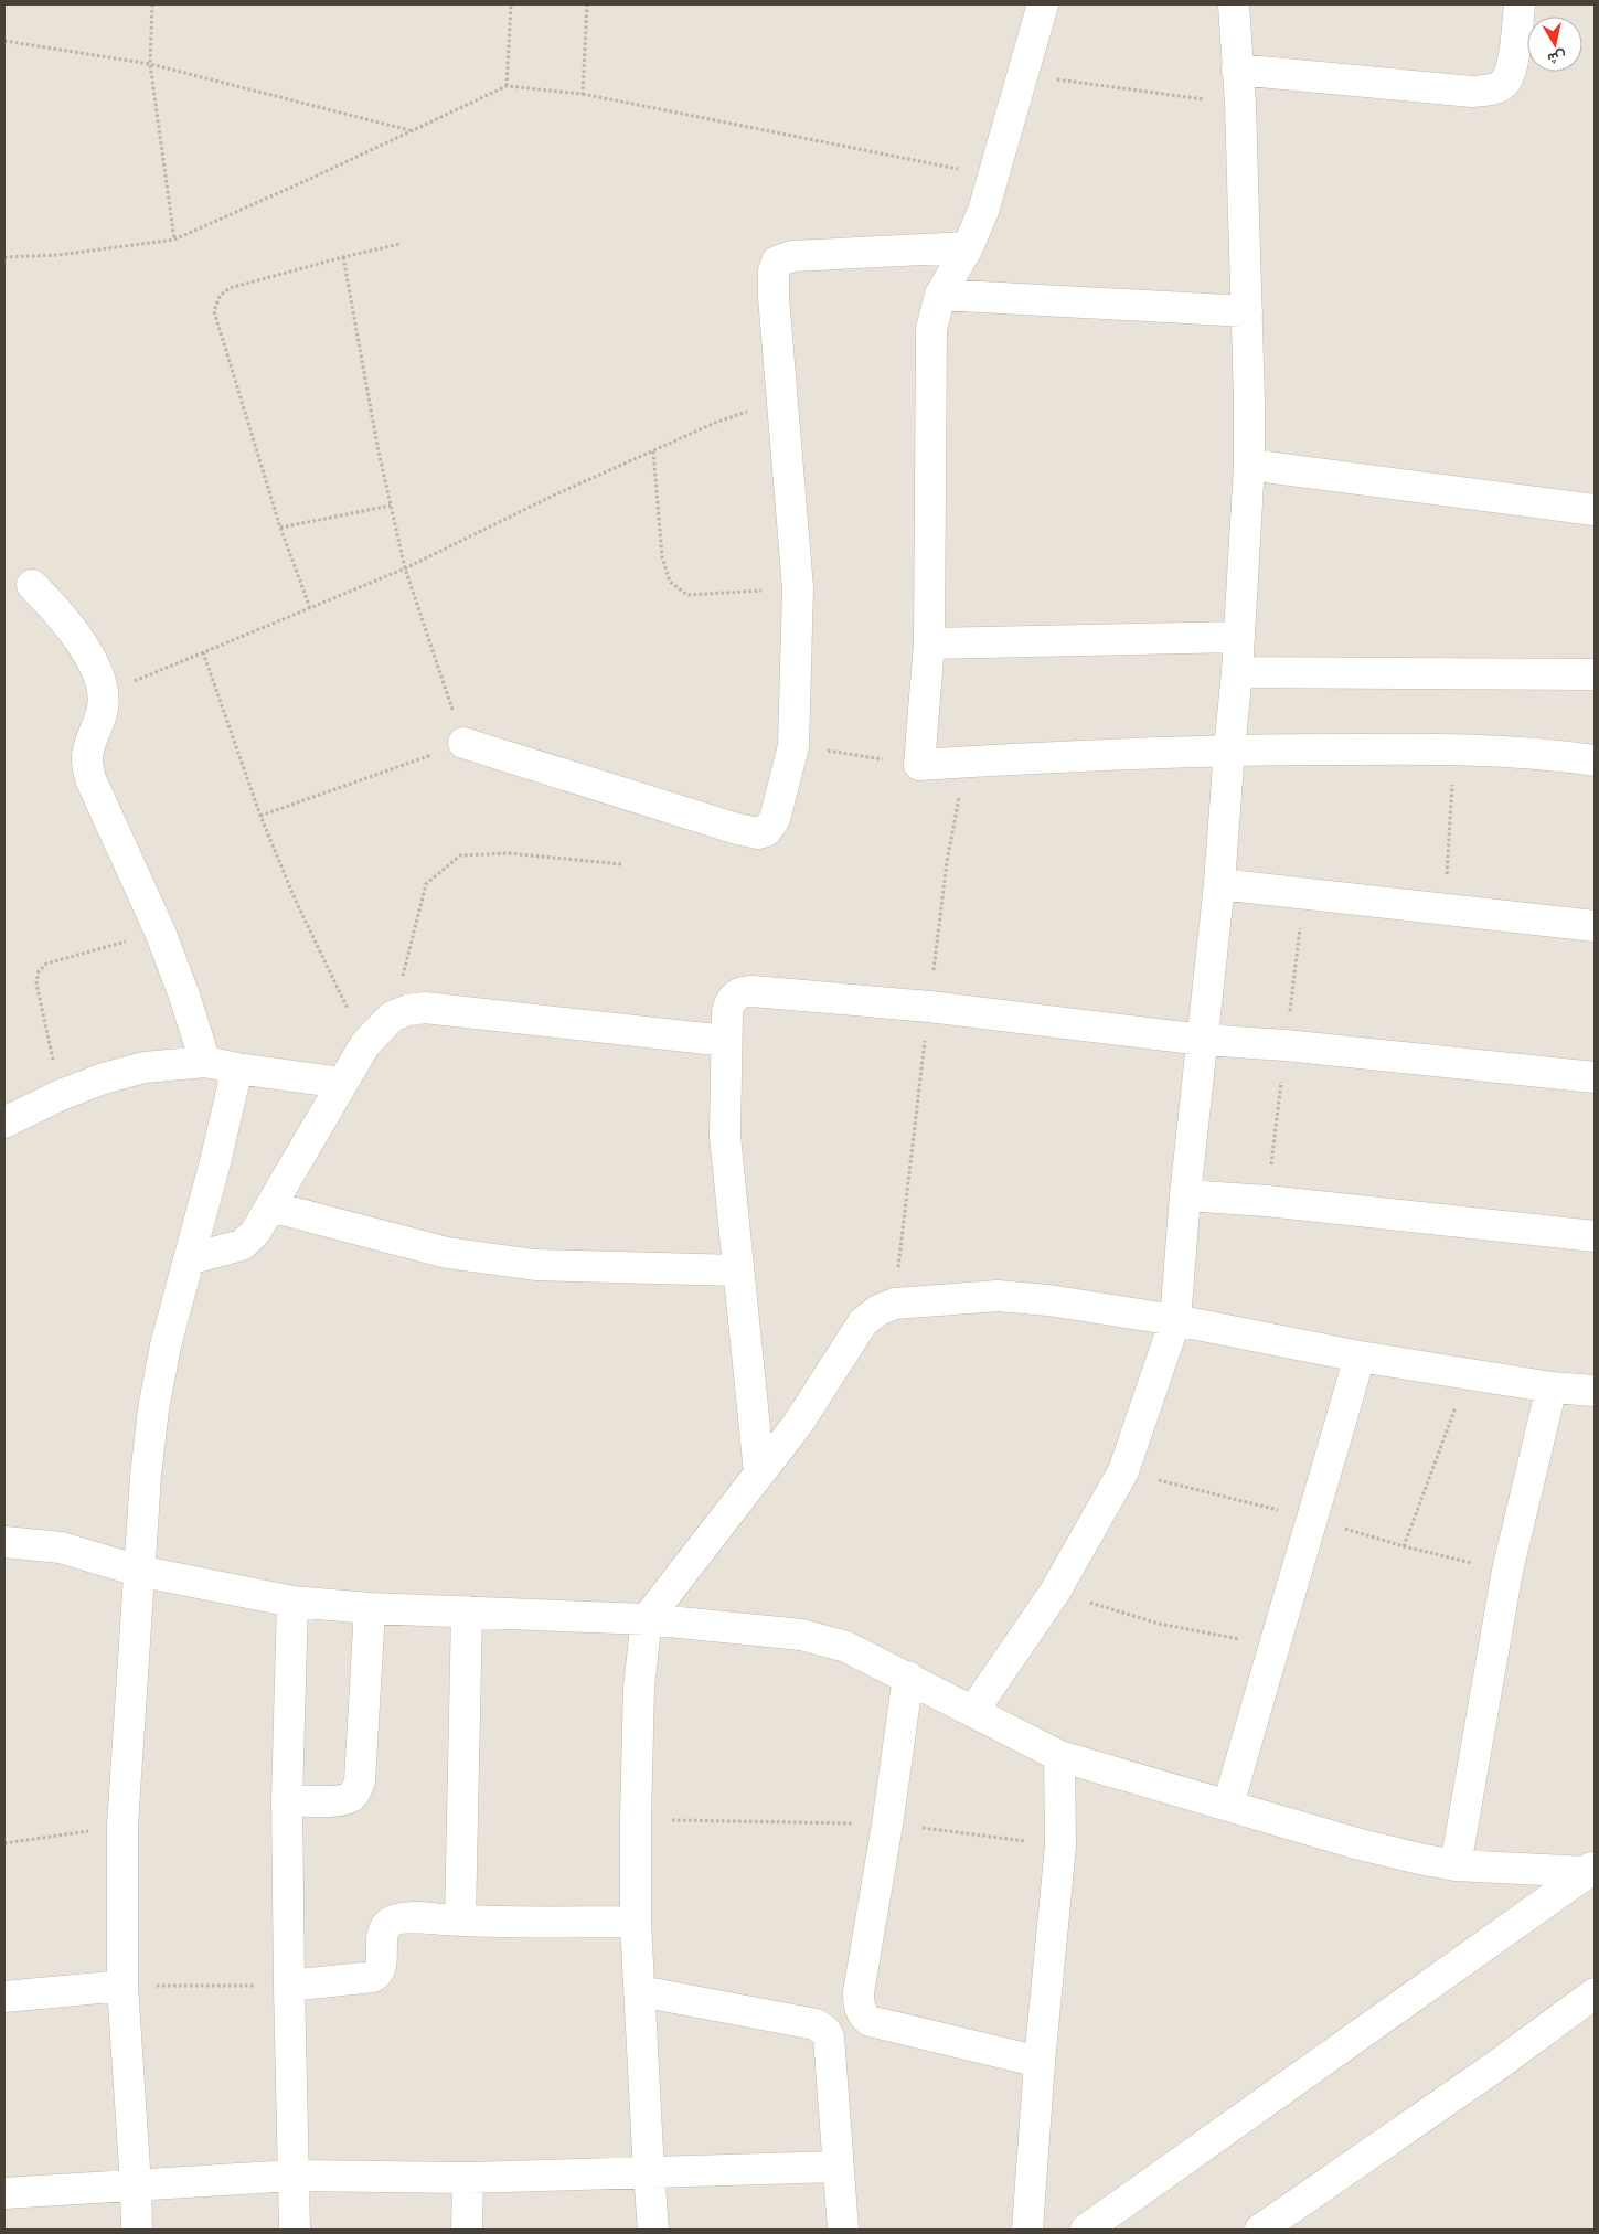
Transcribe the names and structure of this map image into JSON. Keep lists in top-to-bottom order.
{
  "north": "bottom"
}
